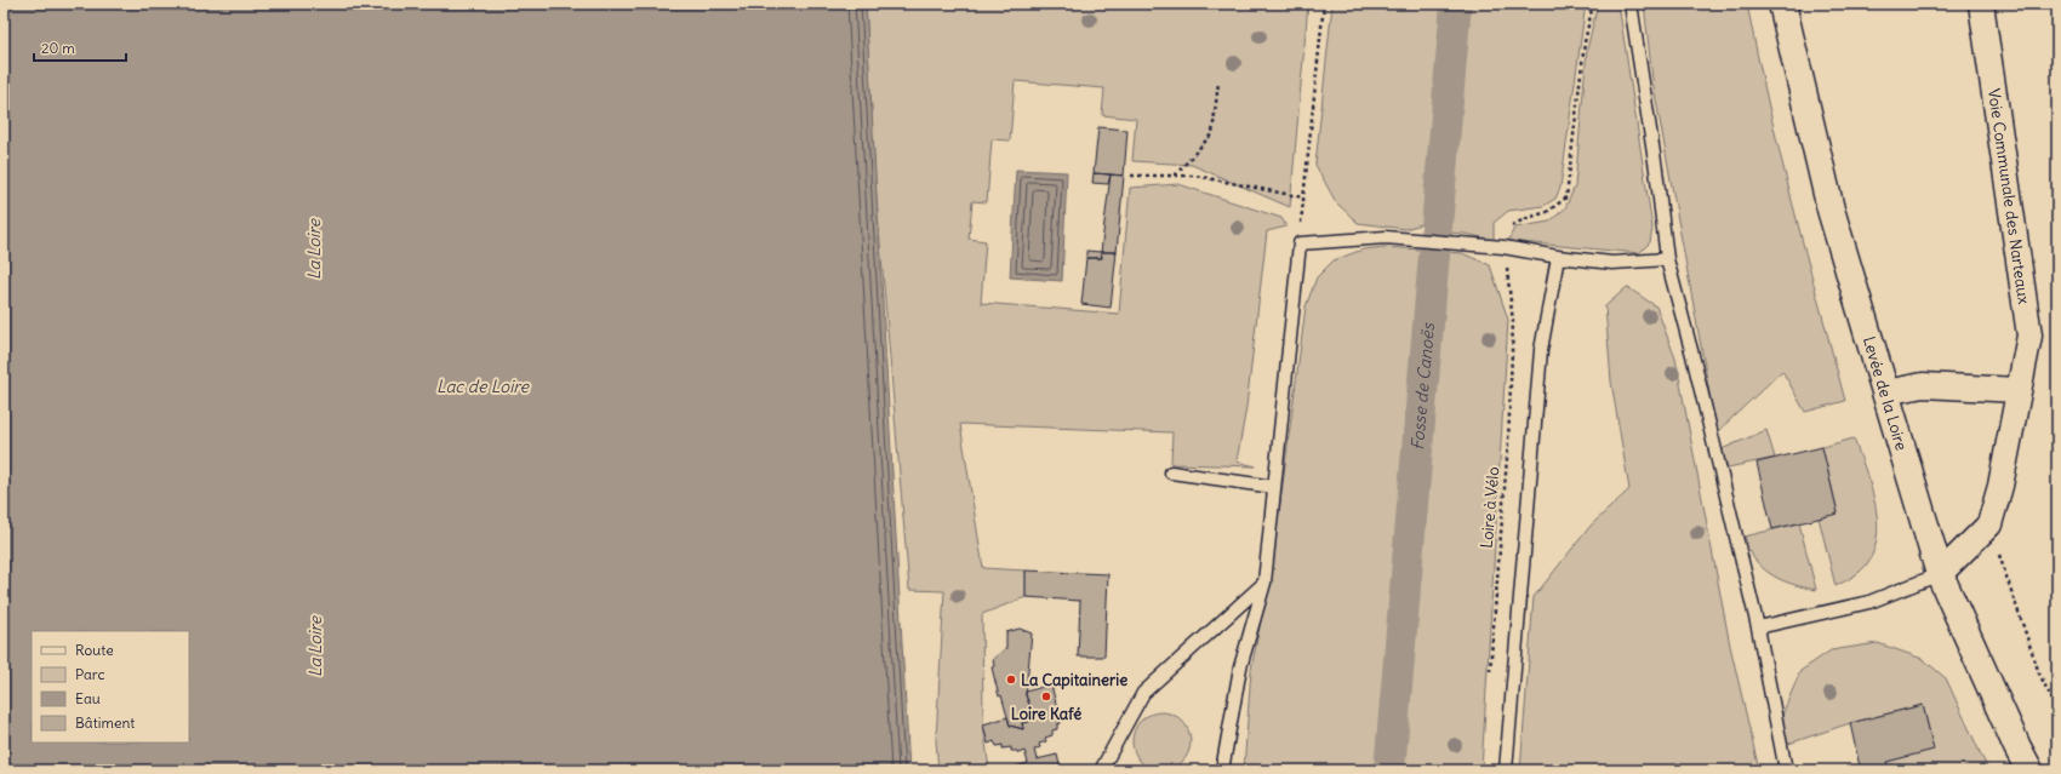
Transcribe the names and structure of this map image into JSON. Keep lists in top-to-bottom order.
{
  "streets": {
    "main road": ["Levée de la Loire"],
    "street": ["Voie Communale des Narteaux"],
    "path": ["Loire à Vélo"]
  },
  "crossings": [
    ["Voie Communale des Narteaux", "Levée de la Loire"]
  ],
  "water": ["La Loire", "Lac de Loire", "Fosse de Canoës"],
  "places": ["La Capitainerie", "Loire Kafé"],
  "legend": [
    "Route",
    "Parc",
    "Eau",
    "Bâtiment"
  ],
  "scale_bar": "20 m"
}
